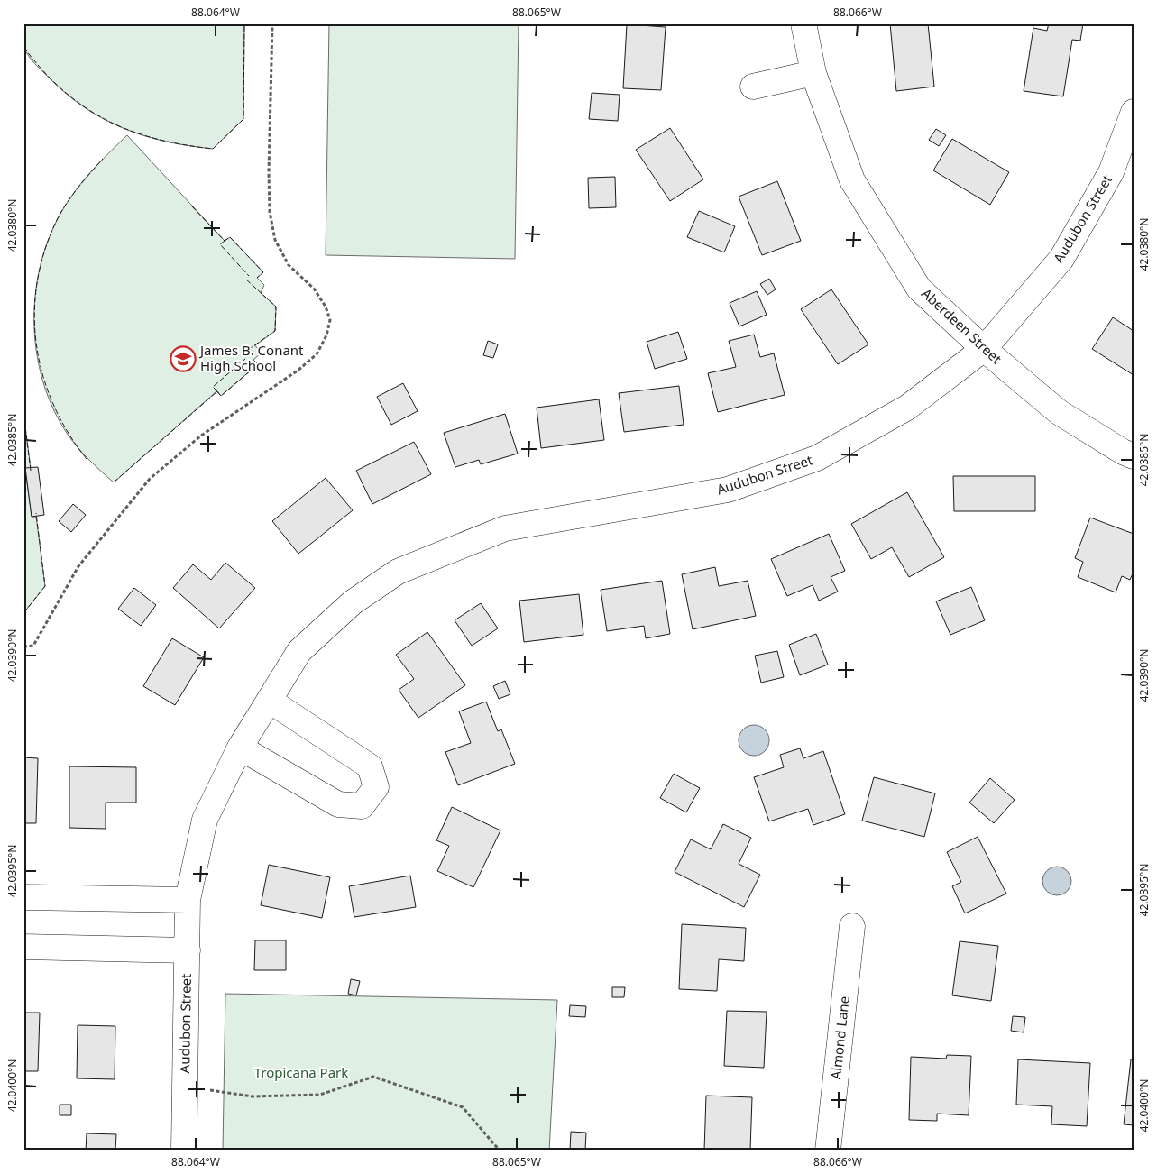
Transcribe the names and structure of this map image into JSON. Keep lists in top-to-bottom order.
{
  "streets": {
    "street": ["Audubon Street", "Aberdeen Street", "Almond Lane"]
  },
  "crossings": [
    ["Audubon Street", "Aberdeen Street"]
  ],
  "parks": ["Tropicana Park"],
  "places": {
    "school or university": ["James B. Conant High School"]
  },
  "coordinates": [
    "88.064°W",
    "88.065°W",
    "88.066°W",
    "42.0380°N",
    "42.0385°N",
    "42.0390°N",
    "42.0395°N",
    "42.0400°N"
  ]
}
